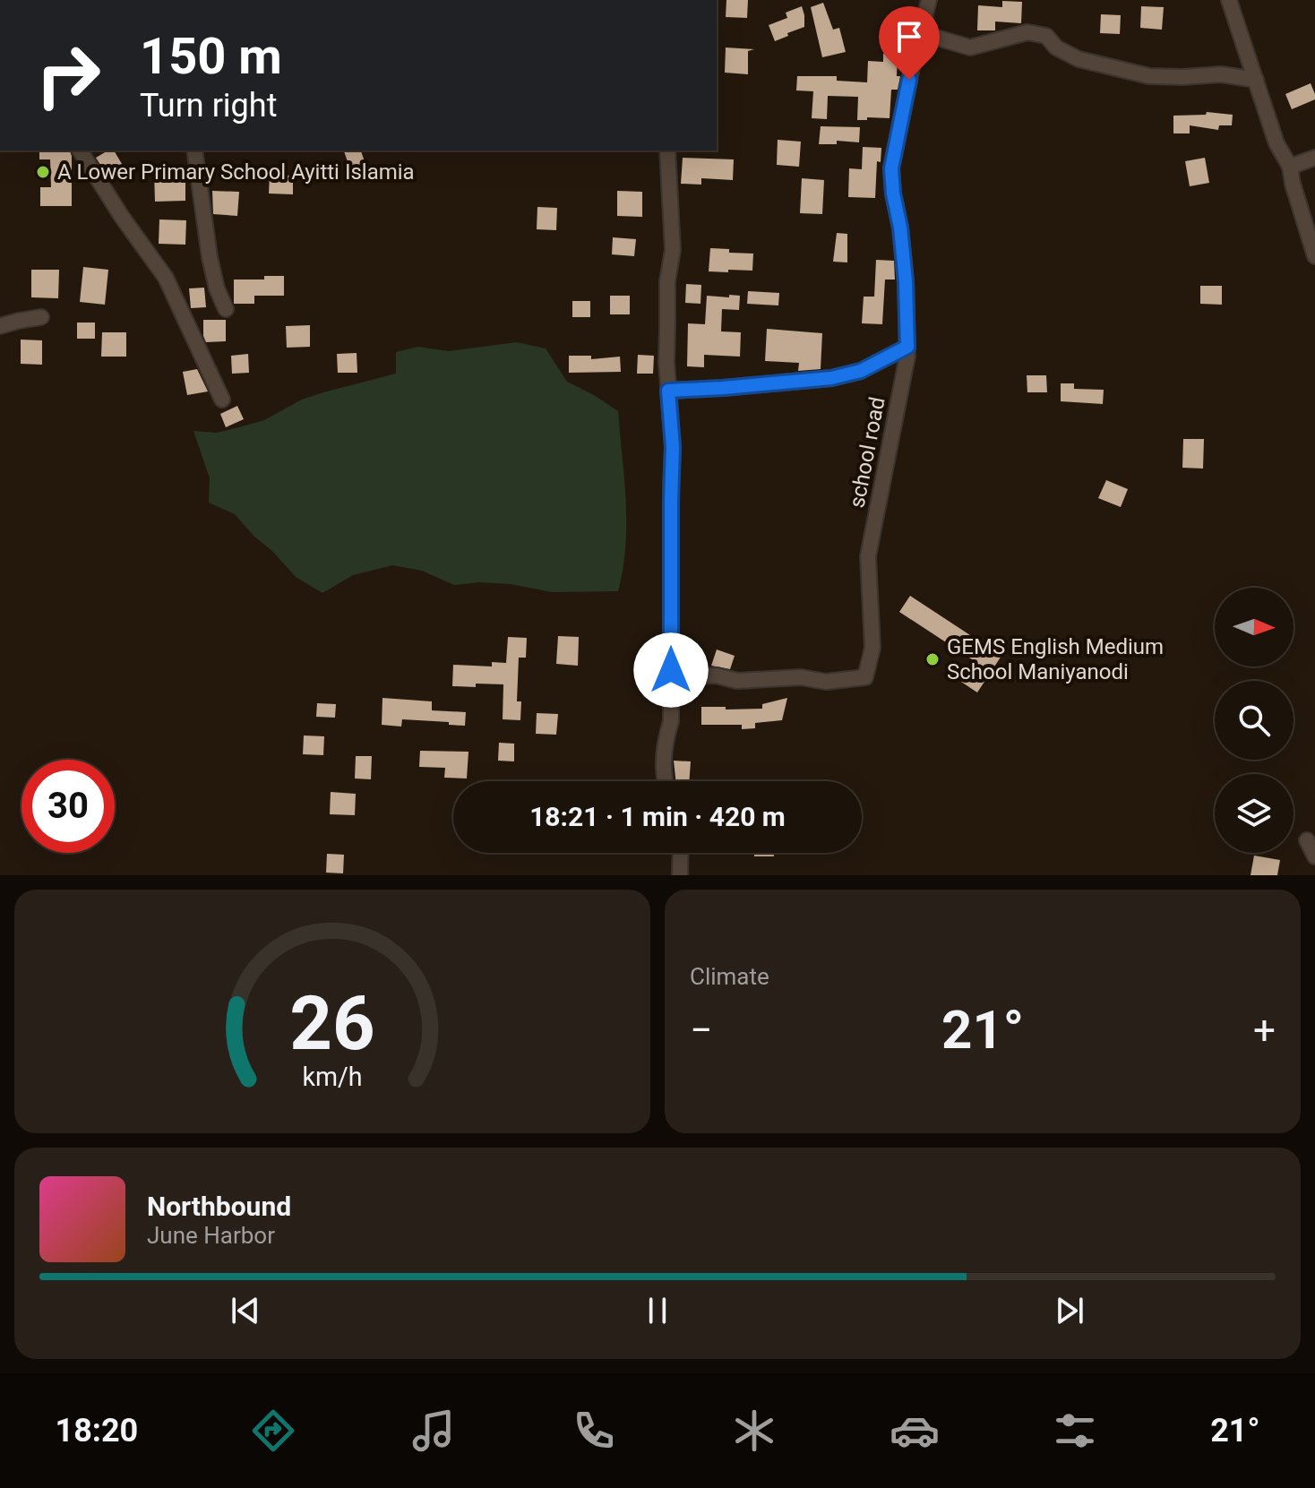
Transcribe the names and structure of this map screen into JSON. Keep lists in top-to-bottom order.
{
  "streets": {
    "street": ["school road"]
  },
  "places": ["A Lower Primary School Ayitti Islamia", "GEMS English Medium School Maniyanodi"],
  "north": "right",
  "page": {
    "turn": ["150 m", "Turn right"],
    "limit": "30",
    "trip": "18:21 · 1 min · 420 m",
    "tile": "Climate",
    "heat": ["−", "21°", "+"],
    "song": ["Northbound", "June Harbor"],
    "tabs": ["18:20", "21°"],
    "gauge": ["26", "km/h"]
  }
}
